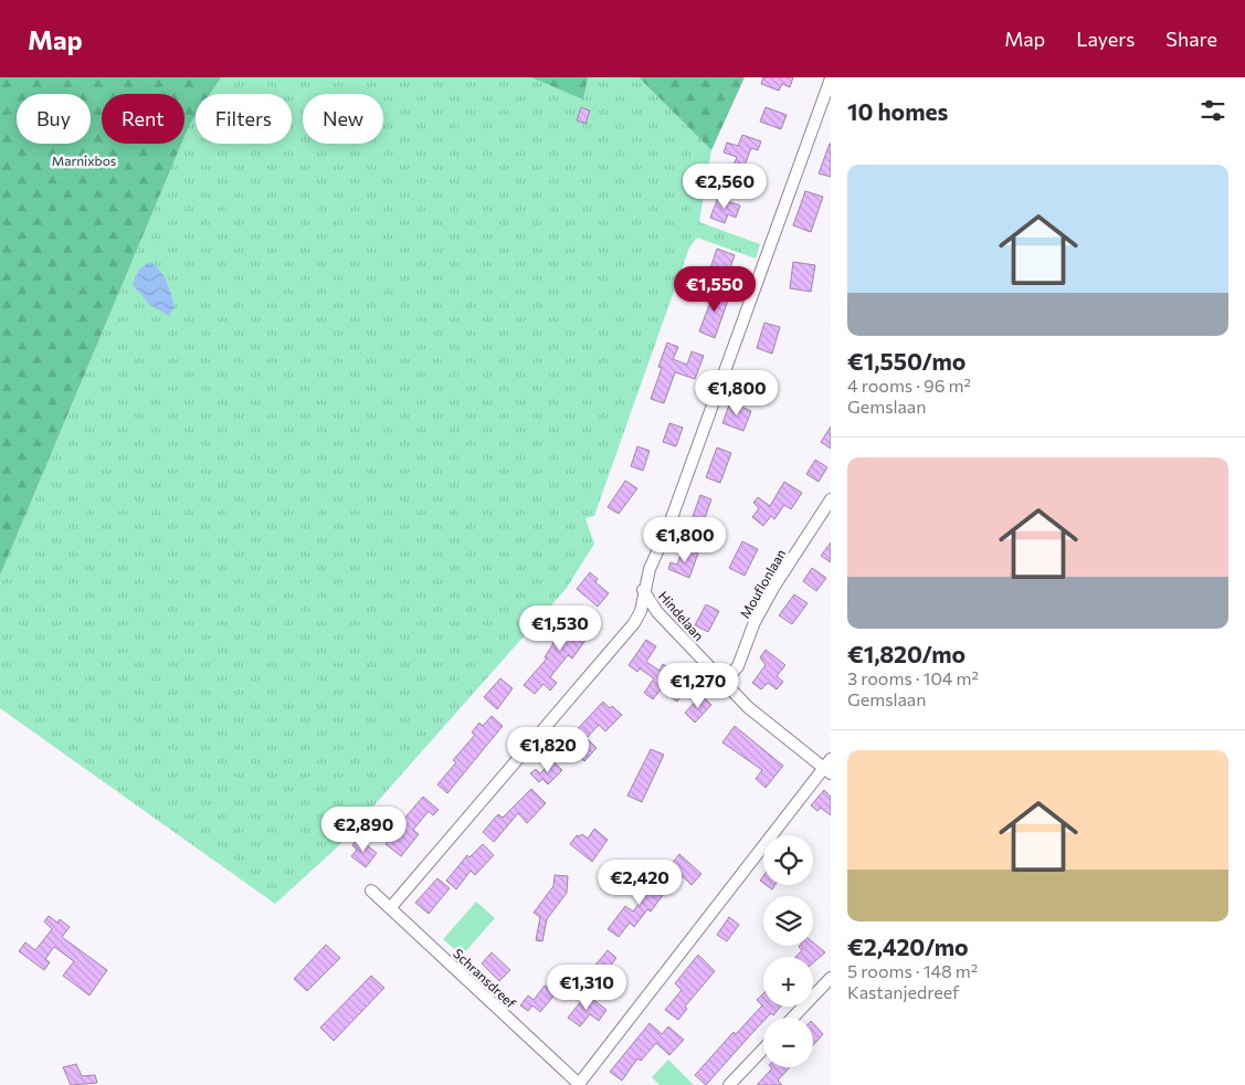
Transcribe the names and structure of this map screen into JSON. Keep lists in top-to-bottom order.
{
  "streets": {
    "street": ["Mouflonlaan", "Hindelaan", "Schransdreef"]
  },
  "crossings": [
    ["Mouflonlaan", "Hindelaan"]
  ],
  "parks": ["Marnixbos"],
  "page": {
    "header": "Map",
    "nav": ["Map", "Layers", "Share"],
    "heading": "10 homes",
    "chip": [
      "Buy",
      "Rent",
      "Filters",
      "New"
    ],
    "list": [
      {
        "name": "€1,550/mo",
        "note": "4 rooms · 96 m² · Gemslaan"
      },
      {
        "name": "€1,820/mo",
        "note": "3 rooms · 104 m² · Gemslaan"
      },
      {
        "name": "€2,420/mo",
        "note": "5 rooms · 148 m² · Kastanjedreef"
      }
    ],
    "price": [
      "€2,560",
      "€1,550",
      "€1,800",
      "€1,800",
      "€1,530",
      "€1,270",
      "€1,820",
      "€2,890",
      "€2,420",
      "€1,310"
    ],
    "map_buttons": ["+", "−"]
  }
}
